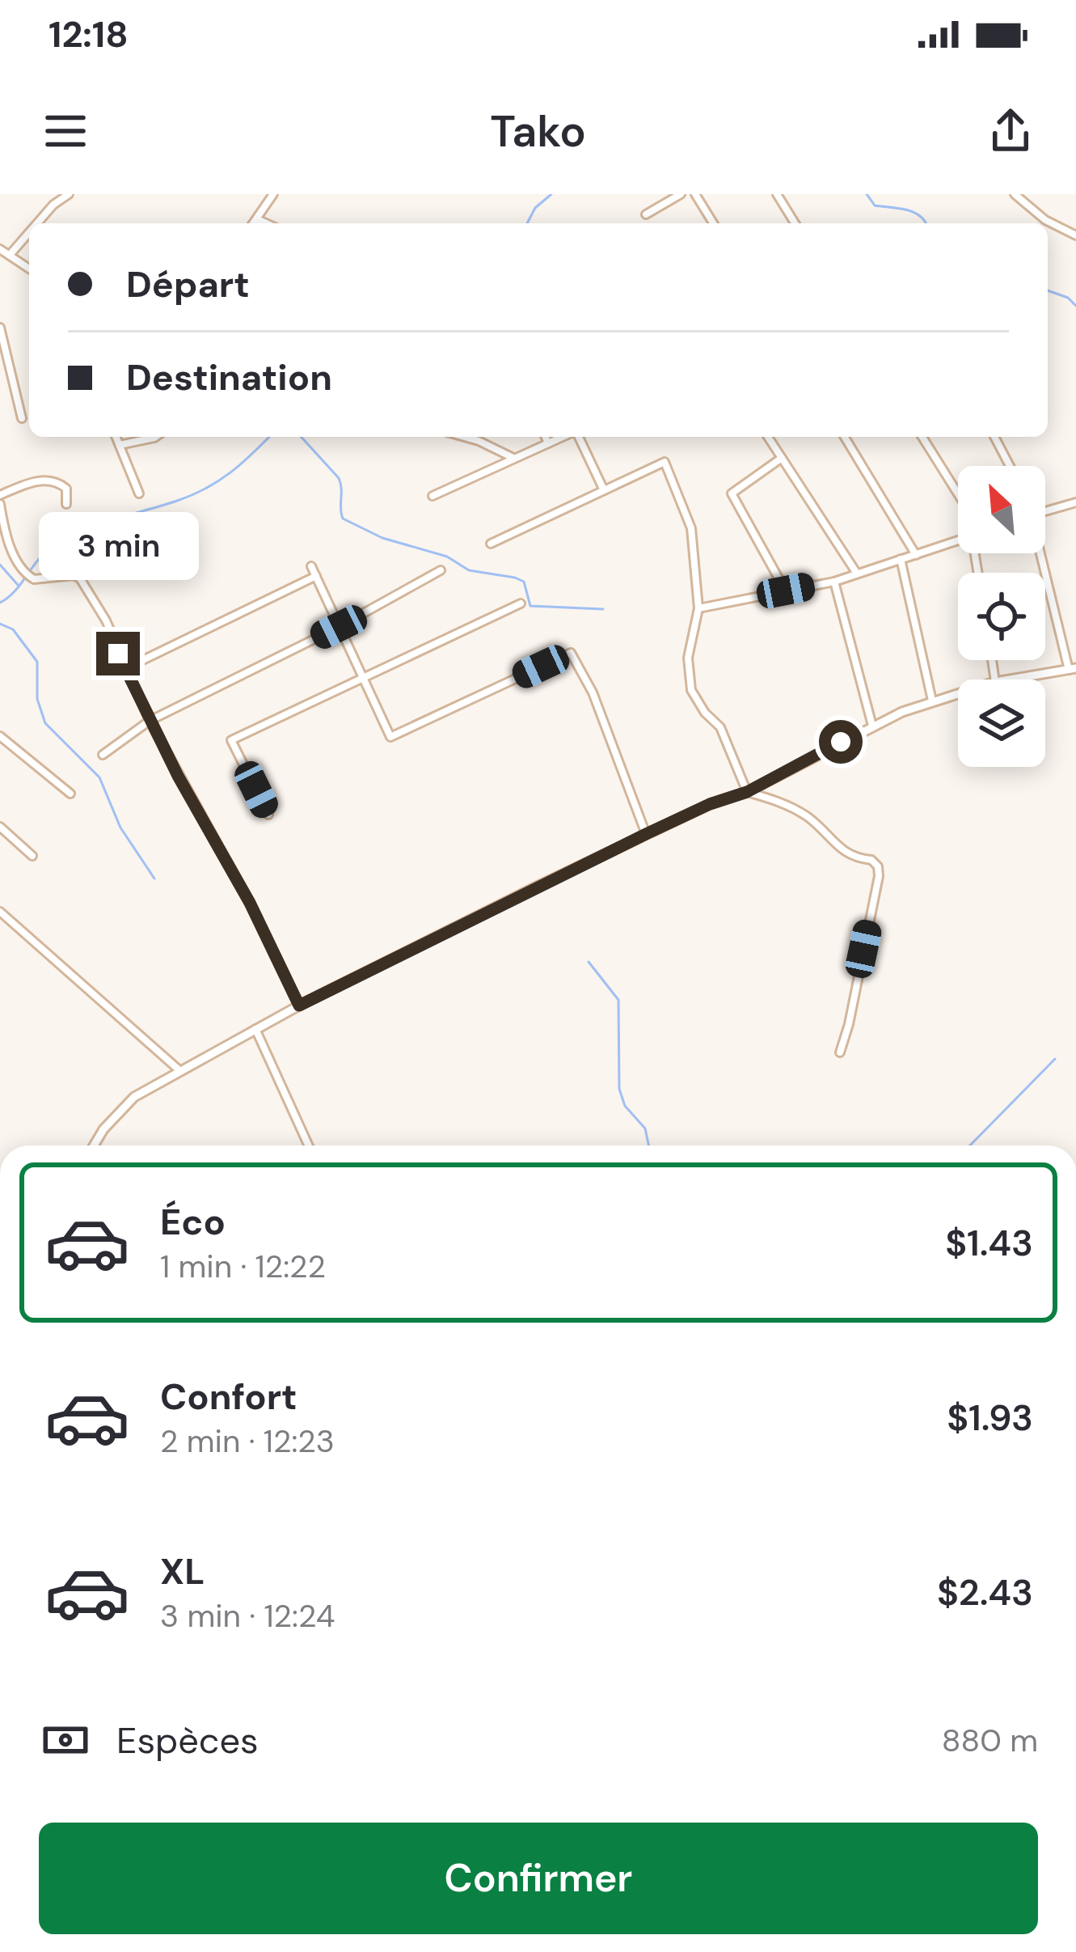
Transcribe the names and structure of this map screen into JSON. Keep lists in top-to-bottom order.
{
  "north": "top left",
  "page": {
    "status": "12:18",
    "header": "Tako",
    "banner": ["Départ", "Destination"],
    "bubble": "3 min",
    "list": [
      {
        "name": "Éco",
        "note": "1 min · 12:22",
        "value": "$1.43"
      },
      {
        "name": "Confort",
        "note": "2 min · 12:23",
        "value": "$1.93"
      },
      {
        "name": "XL",
        "note": "3 min · 12:24",
        "value": "$2.43"
      }
    ],
    "pay": ["Espèces", "880 m"],
    "buttons": "Confirmer"
  }
}
